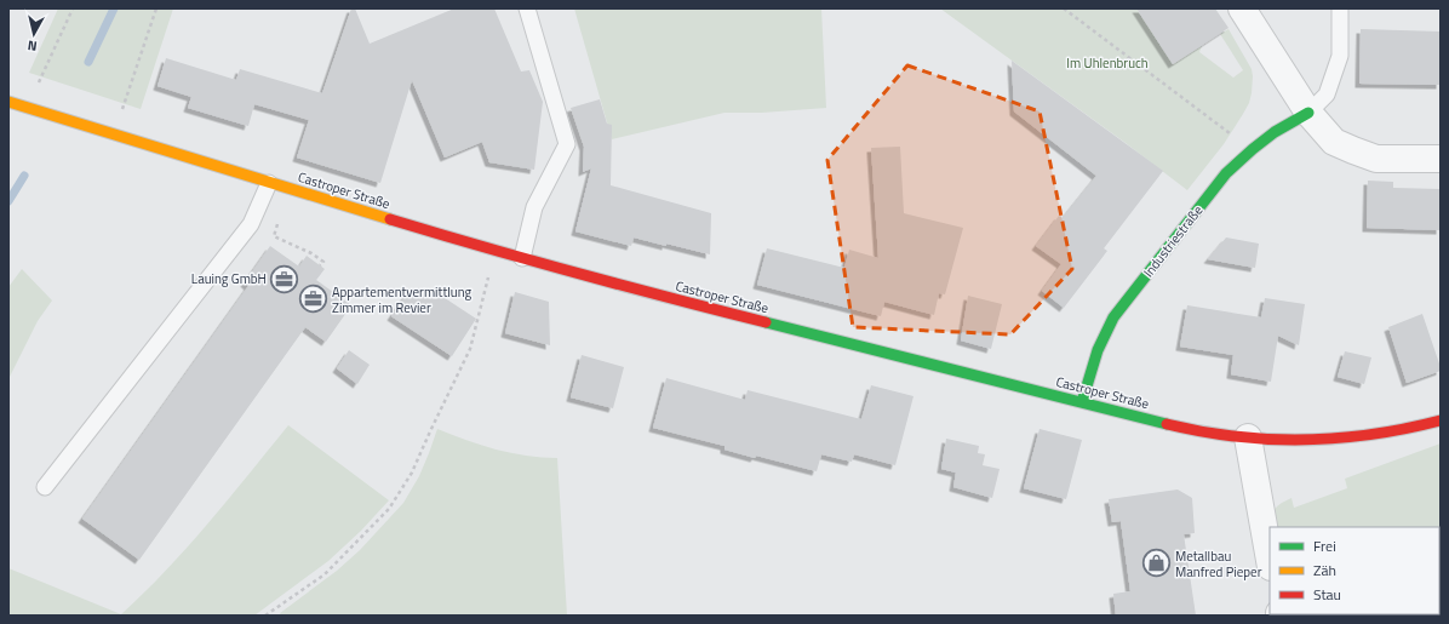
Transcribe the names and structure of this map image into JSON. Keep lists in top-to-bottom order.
{
  "streets": {
    "main road": ["Castroper Straße", "Industriestraße"]
  },
  "crossings": [
    ["Castroper Straße", "Industriestraße"]
  ],
  "parks": ["Im Uhlenbruch"],
  "places": {
    "office": ["Lauing GmbH", "Appartementvermittlung Zimmer im Revier"],
    "shop": ["Metallbau Manfred Pieper"]
  },
  "legend": ["Frei", "Zäh", "Stau"],
  "north": "bottom"
}
